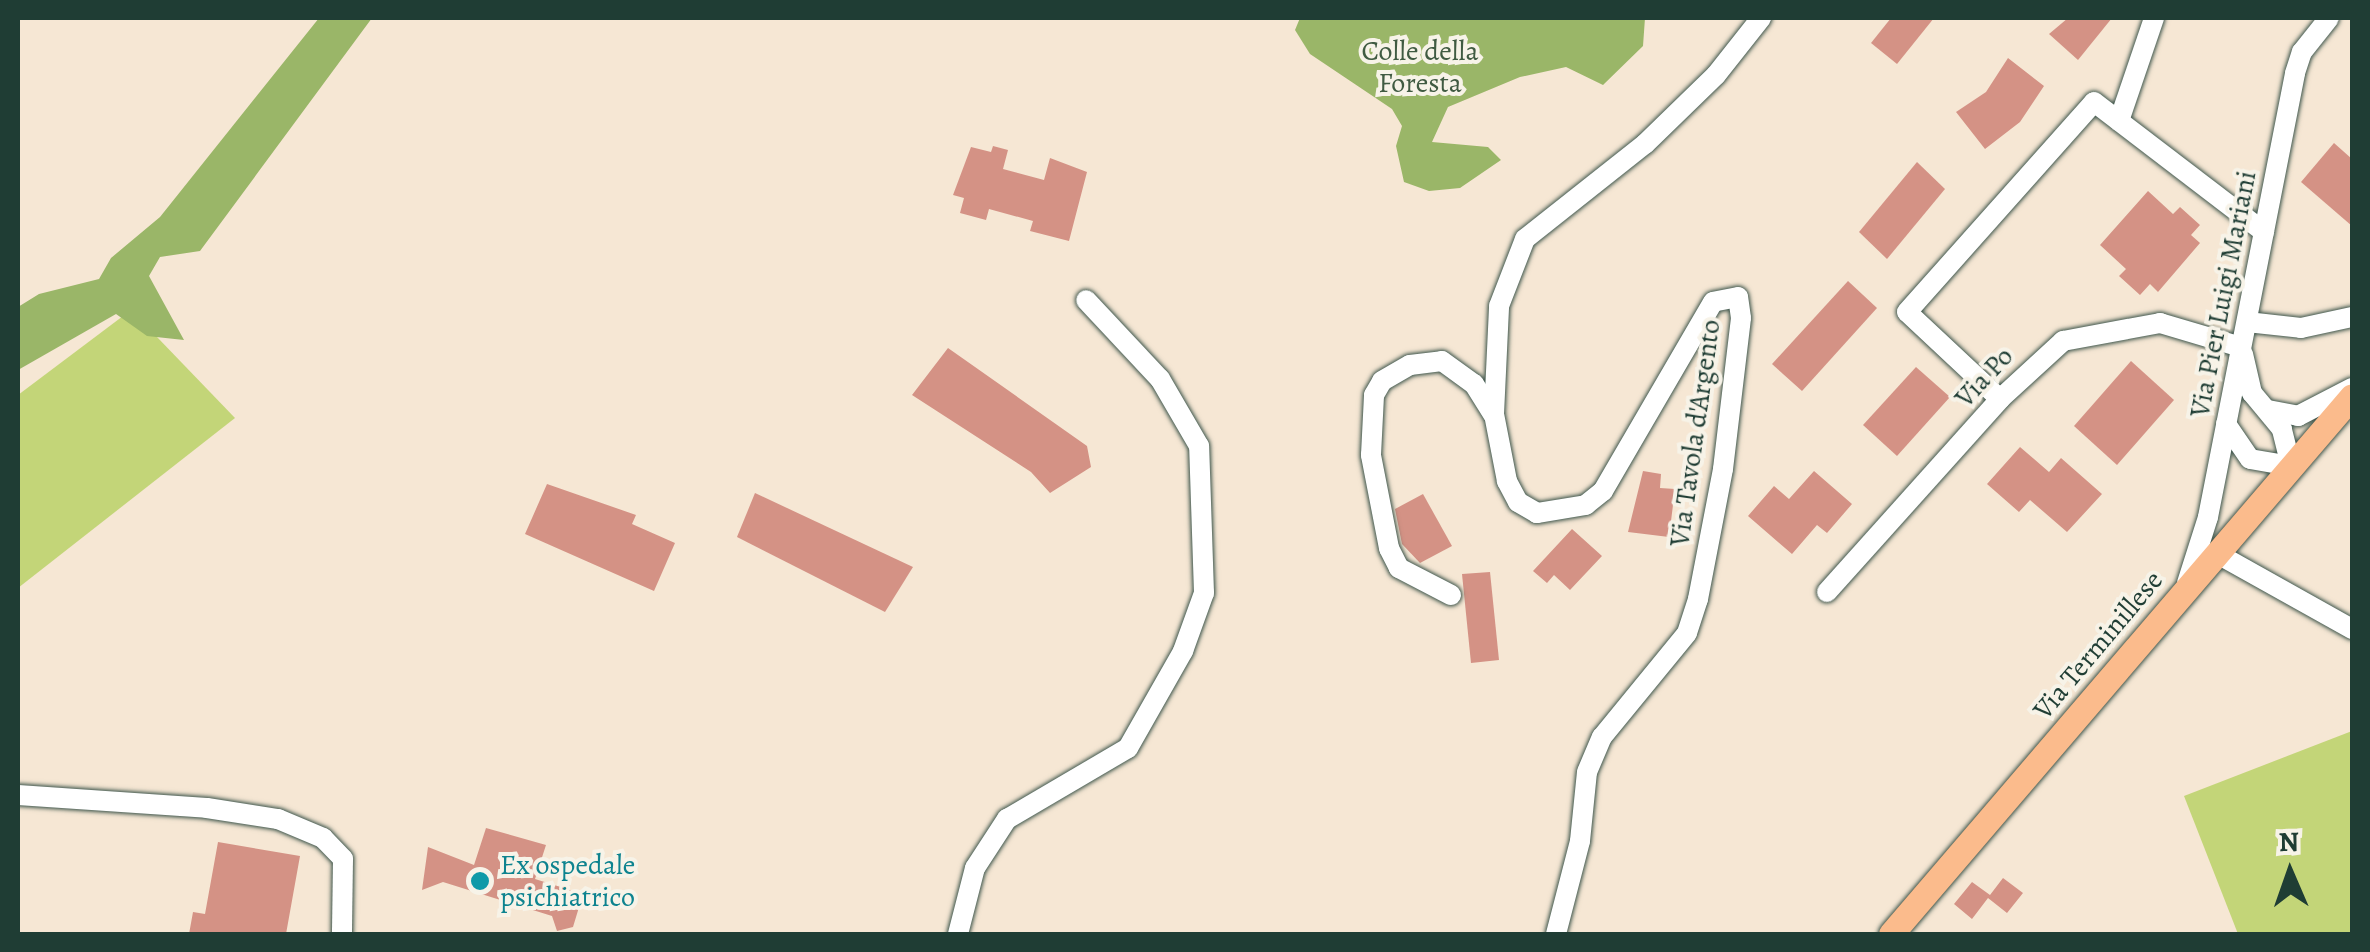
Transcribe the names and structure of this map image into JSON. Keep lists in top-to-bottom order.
{
  "streets": {
    "main road": ["Via Terminillese"],
    "street": ["Via Pier Luigi Mariani", "Via Po", "Via Tavola d'Argento"]
  },
  "crossings": [
    ["Via Pier Luigi Mariani", "Via Po"],
    ["Via Pier Luigi Mariani", "Via Terminillese"]
  ],
  "parks": ["Colle della Foresta"],
  "places": ["Ex ospedale psichiatrico"],
  "north": "top"
}
